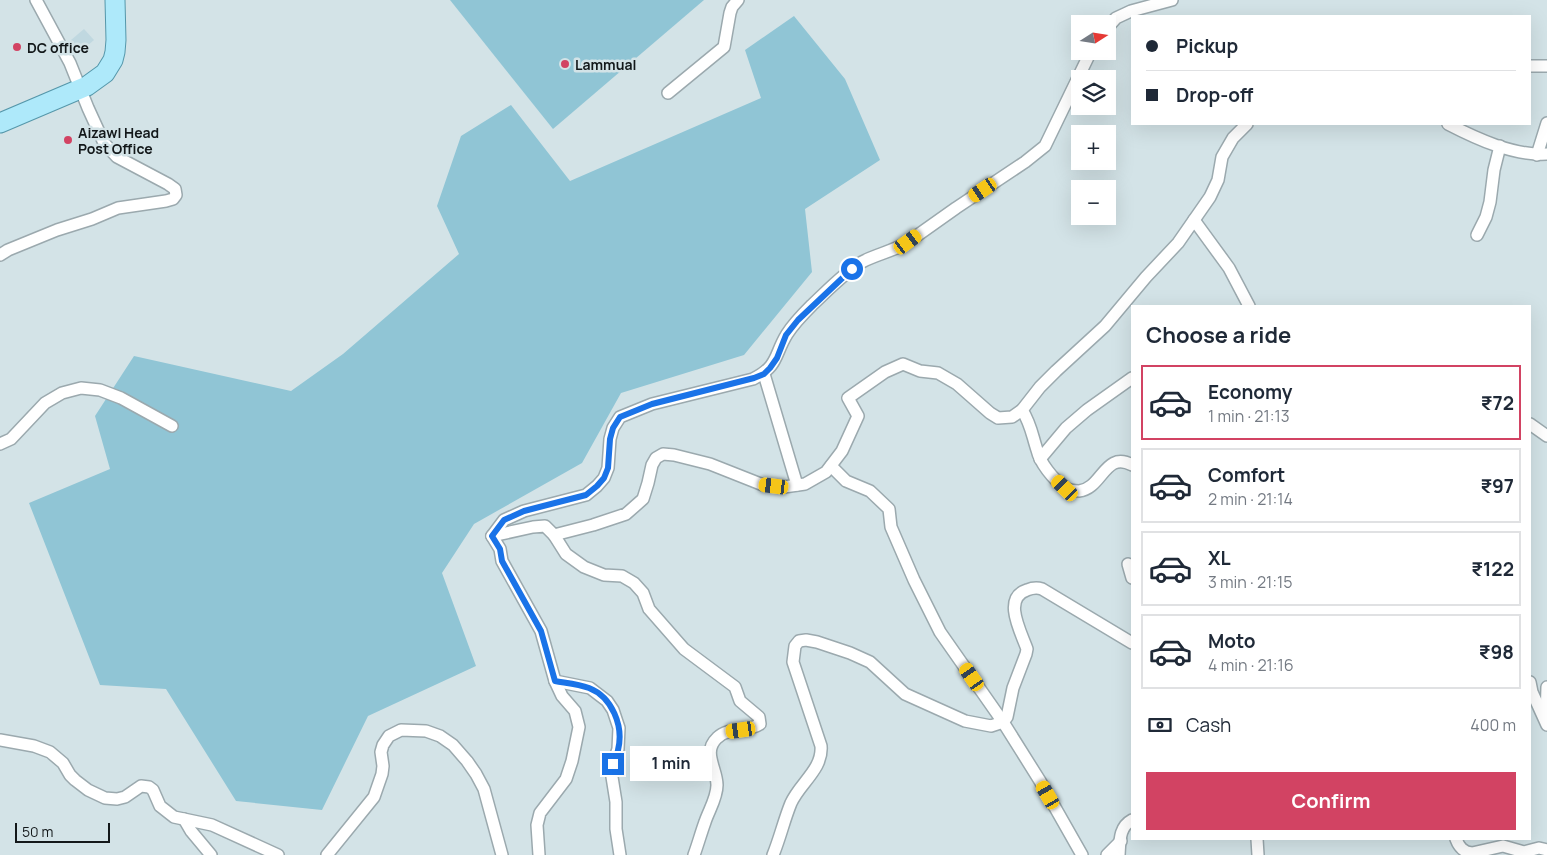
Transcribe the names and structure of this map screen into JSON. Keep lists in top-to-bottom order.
{
  "places": ["DC office", "Lammual", "Aizawl Head Post Office"],
  "scale_bar": "50 m",
  "north": "right",
  "page": {
    "map_buttons": ["+", "−"],
    "banner": ["Pickup", "Drop-off"],
    "heading": "Choose a ride",
    "list": [
      {
        "name": "Economy",
        "note": "1 min · 21:13",
        "value": "₹72"
      },
      {
        "name": "Comfort",
        "note": "2 min · 21:14",
        "value": "₹97"
      },
      {
        "name": "XL",
        "note": "3 min · 21:15",
        "value": "₹122"
      },
      {
        "name": "Moto",
        "note": "4 min · 21:16",
        "value": "₹98"
      }
    ],
    "pay": ["Cash", "400 m"],
    "bubble": "1 min",
    "buttons": "Confirm",
    "scale": "50 m"
  }
}
